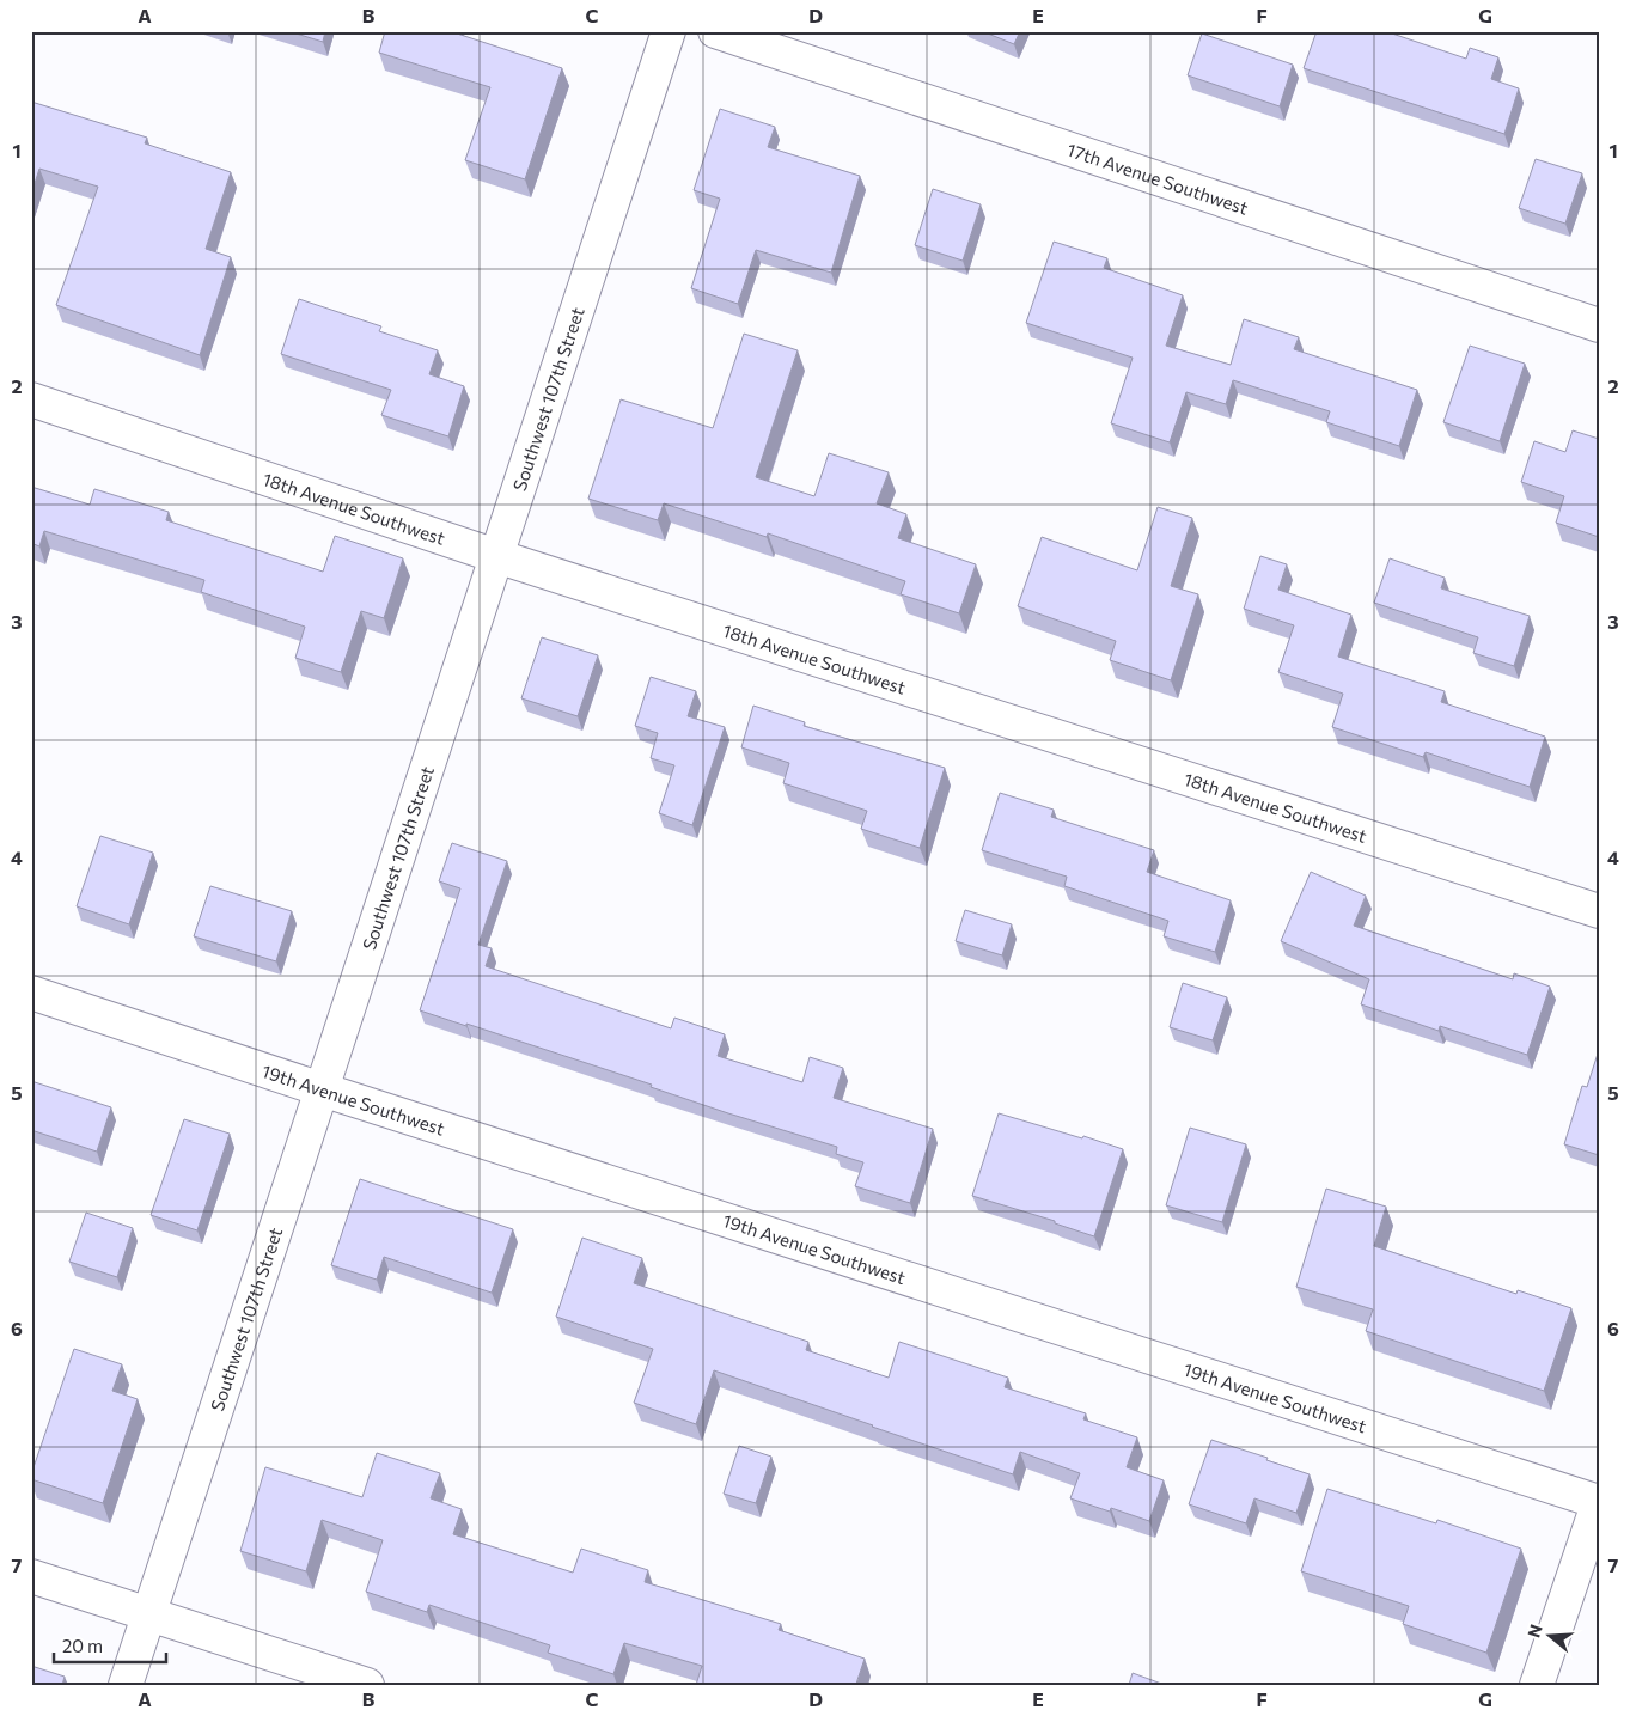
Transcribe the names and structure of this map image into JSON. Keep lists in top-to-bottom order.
{
  "streets": {
    "street": [
      "17th Avenue Southwest",
      "Southwest 107th Street",
      "18th Avenue Southwest",
      "19th Avenue Southwest"
    ]
  },
  "crossings": [
    ["Southwest 107th Street", "18th Avenue Southwest"],
    ["Southwest 107th Street", "19th Avenue Southwest"]
  ],
  "scale_bar": "20 m",
  "north": "left",
  "grid": {
    "columns": [
      "A",
      "B",
      "C",
      "D",
      "E",
      "F",
      "G"
    ],
    "rows": [
      "1",
      "2",
      "3",
      "4",
      "5",
      "6",
      "7"
    ]
  }
}
